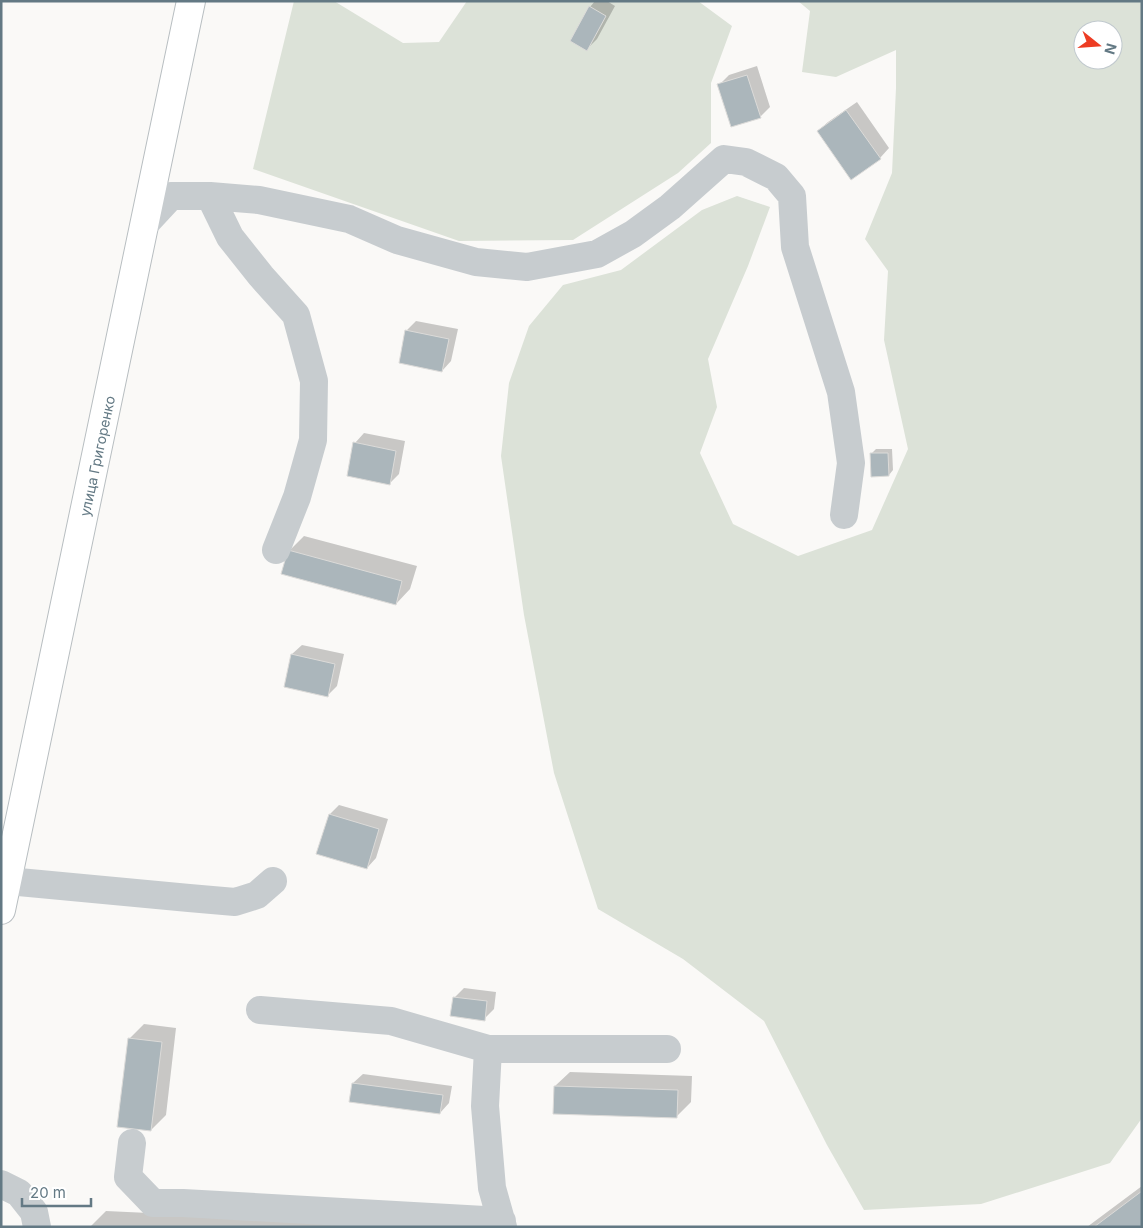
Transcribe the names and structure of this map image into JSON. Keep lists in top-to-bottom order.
{
  "streets": {
    "main road": ["улица Григоренко"]
  },
  "scale_bar": "20 m",
  "north": "right"
}
